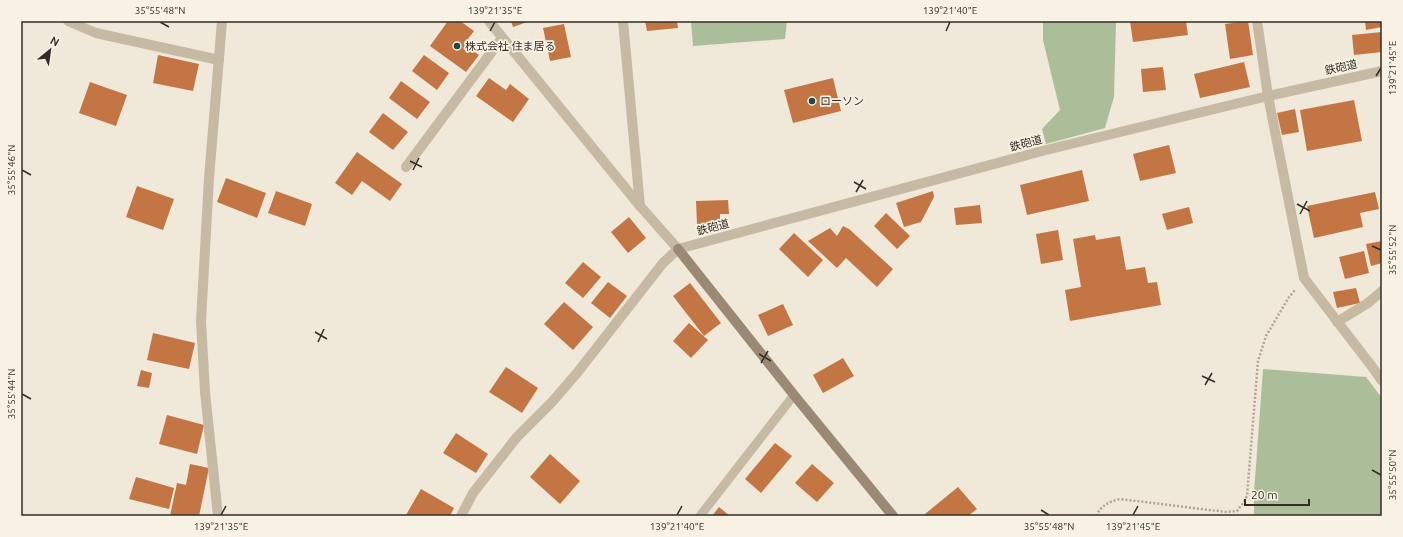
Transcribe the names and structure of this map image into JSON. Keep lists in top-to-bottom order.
{
  "streets": {
    "street": ["鉄砲道"]
  },
  "places": ["株式会社 住ま居る", "ローソン"],
  "scale_bar": "20 m",
  "north": "top right",
  "coordinates": [
    "35°55'48\"N",
    "139°21'35\"E",
    "139°21'40\"E",
    "139°21'45\"E",
    "35°55'46\"N",
    "35°55'52\"N",
    "35°55'44\"N",
    "35°55'50\"N"
  ]
}
